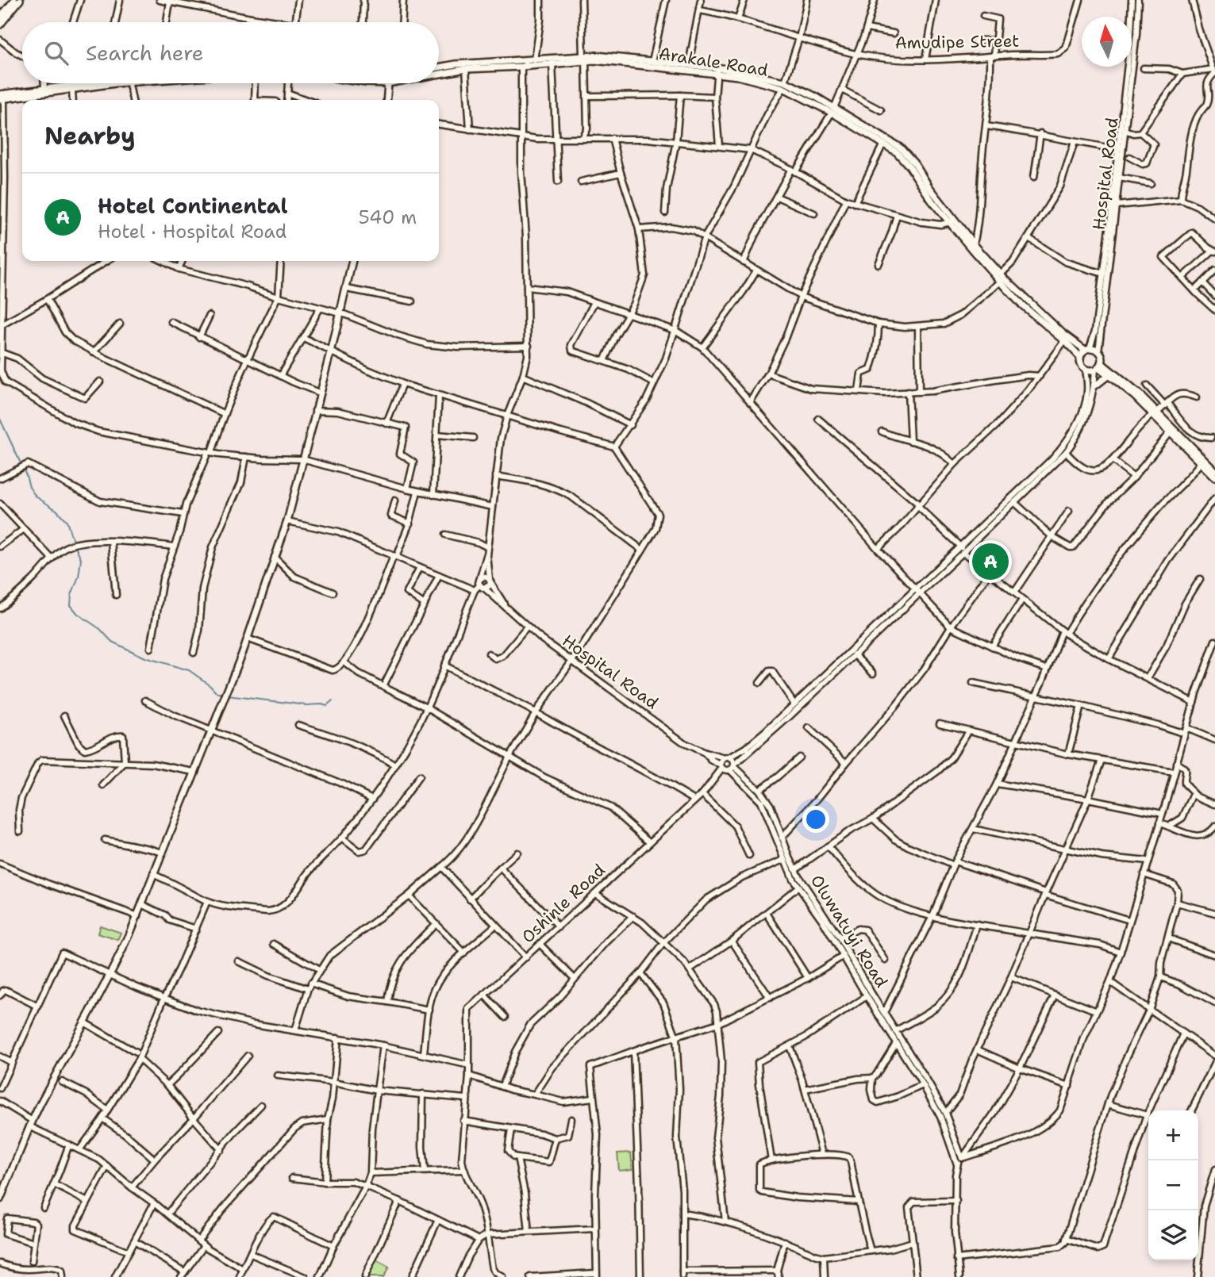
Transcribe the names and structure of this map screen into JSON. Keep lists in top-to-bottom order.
{
  "streets": {
    "main road": ["Arakale Road"],
    "street": [
      "Amudipe Street",
      "Hospital Road",
      "Oshinle Road",
      "Oluwatuyi Road"
    ]
  },
  "crossings": [
    ["Arakale Road", "Hospital Road"]
  ],
  "north": "top",
  "page": {
    "search": "Search here",
    "heading": "Nearby",
    "list": [
      {
        "mark": "A",
        "name": "Hotel Continental",
        "note": "Hotel · Hospital Road",
        "value": "540 m"
      }
    ],
    "pins": "A",
    "map_buttons": ["+", "−"]
  }
}
